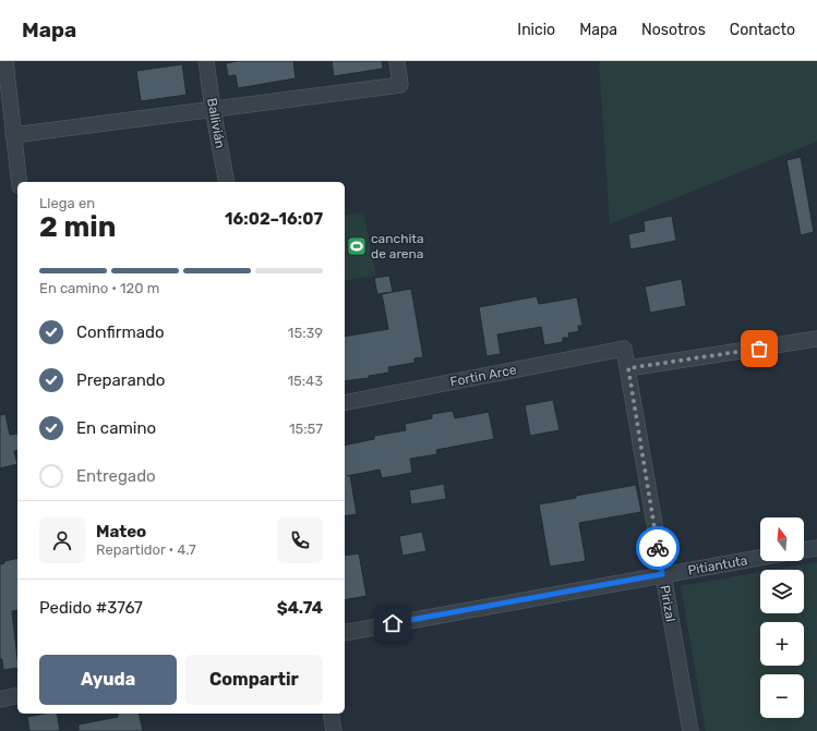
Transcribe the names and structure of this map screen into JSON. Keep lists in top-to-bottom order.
{
  "streets": {
    "street": [
      "Ballivián",
      "Fortin Arce",
      "Pitiantuta",
      "Pirizal"
    ]
  },
  "crossings": [
    ["Fortin Arce", "Pirizal"],
    ["Pitiantuta", "Pirizal"]
  ],
  "places": {
    "sports": ["canchita de arena"]
  },
  "north": "top",
  "page": {
    "header": "Mapa",
    "nav": [
      "Inicio",
      "Mapa",
      "Nosotros",
      "Contacto"
    ],
    "heading": ["2 min", "Llega en", "16:02–16:07"],
    "panel": [
      "Mateo",
      "Repartidor · 4.7",
      "Pedido #3767",
      "$4.74"
    ],
    "bar": "En camino · 120 m",
    "list": [
      ["Confirmado", "15:39"],
      ["Preparando", "15:43"],
      ["En camino", "15:57"],
      "Entregado"
    ],
    "map_buttons": ["+", "−"],
    "buttons": ["Ayuda", "Compartir"]
  }
}
